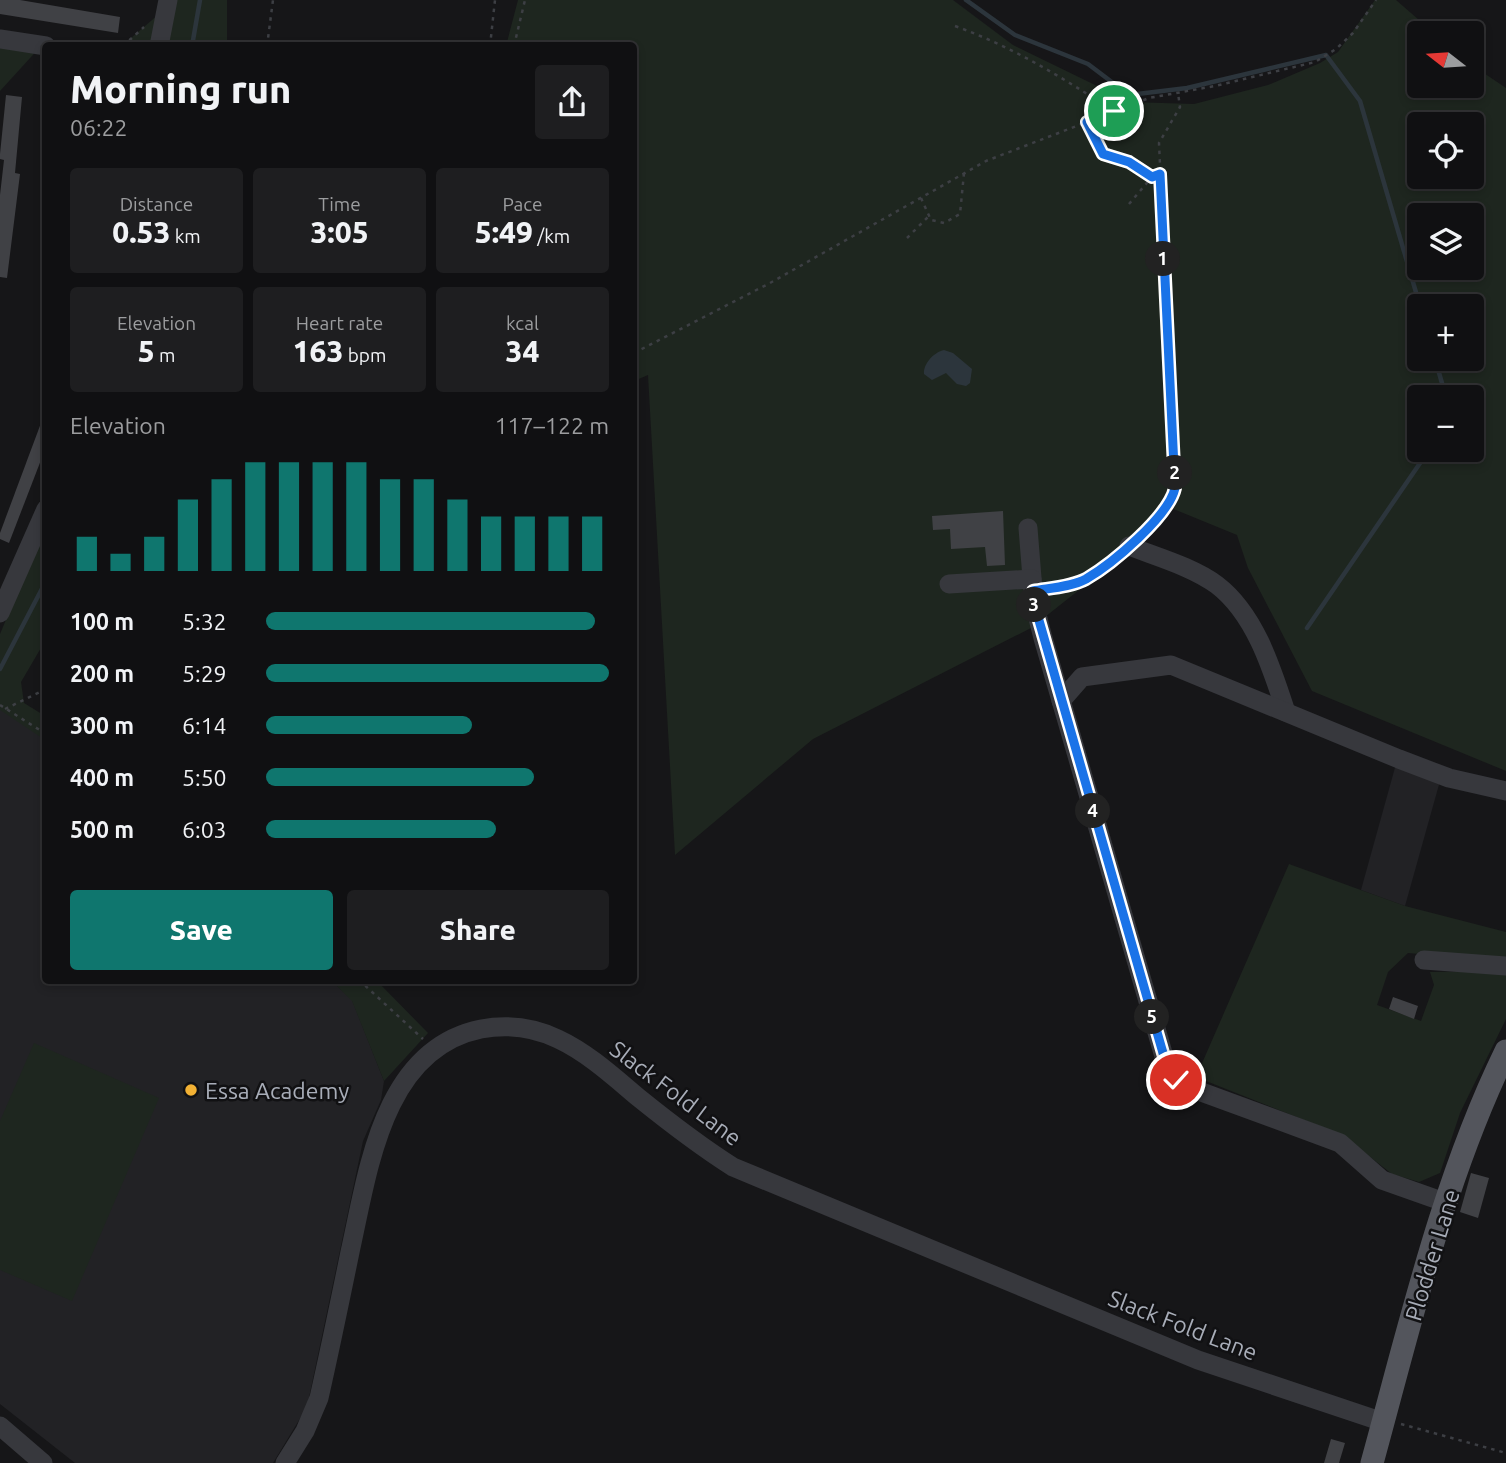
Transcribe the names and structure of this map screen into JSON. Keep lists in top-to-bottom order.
{
  "streets": {
    "main road": ["Plodder Lane"],
    "street": ["Slack Fold Lane"]
  },
  "crossings": [
    ["Slack Fold Lane", "Plodder Lane"]
  ],
  "places": ["Essa Academy"],
  "north": "left",
  "page": {
    "map_buttons": ["+", "−"],
    "heading": ["Morning run", "06:22"],
    "stats": [
      ["Distance", "0.53 km"],
      ["Time", "3:05"],
      ["Pace", "5:49 /km"],
      ["Elevation", "5 m"],
      ["Heart rate", "163 bpm"],
      ["kcal", "34"]
    ],
    "pins": [
      "1",
      "2",
      "3",
      "4",
      "5"
    ],
    "chart": ["Elevation", "117–122 m"],
    "list": [
      {
        "name": "100 m",
        "note": "5:32"
      },
      {
        "name": "200 m",
        "note": "5:29"
      },
      {
        "name": "300 m",
        "note": "6:14"
      },
      {
        "name": "400 m",
        "note": "5:50"
      },
      {
        "name": "500 m",
        "note": "6:03"
      }
    ],
    "buttons": ["Save", "Share"]
  }
}
